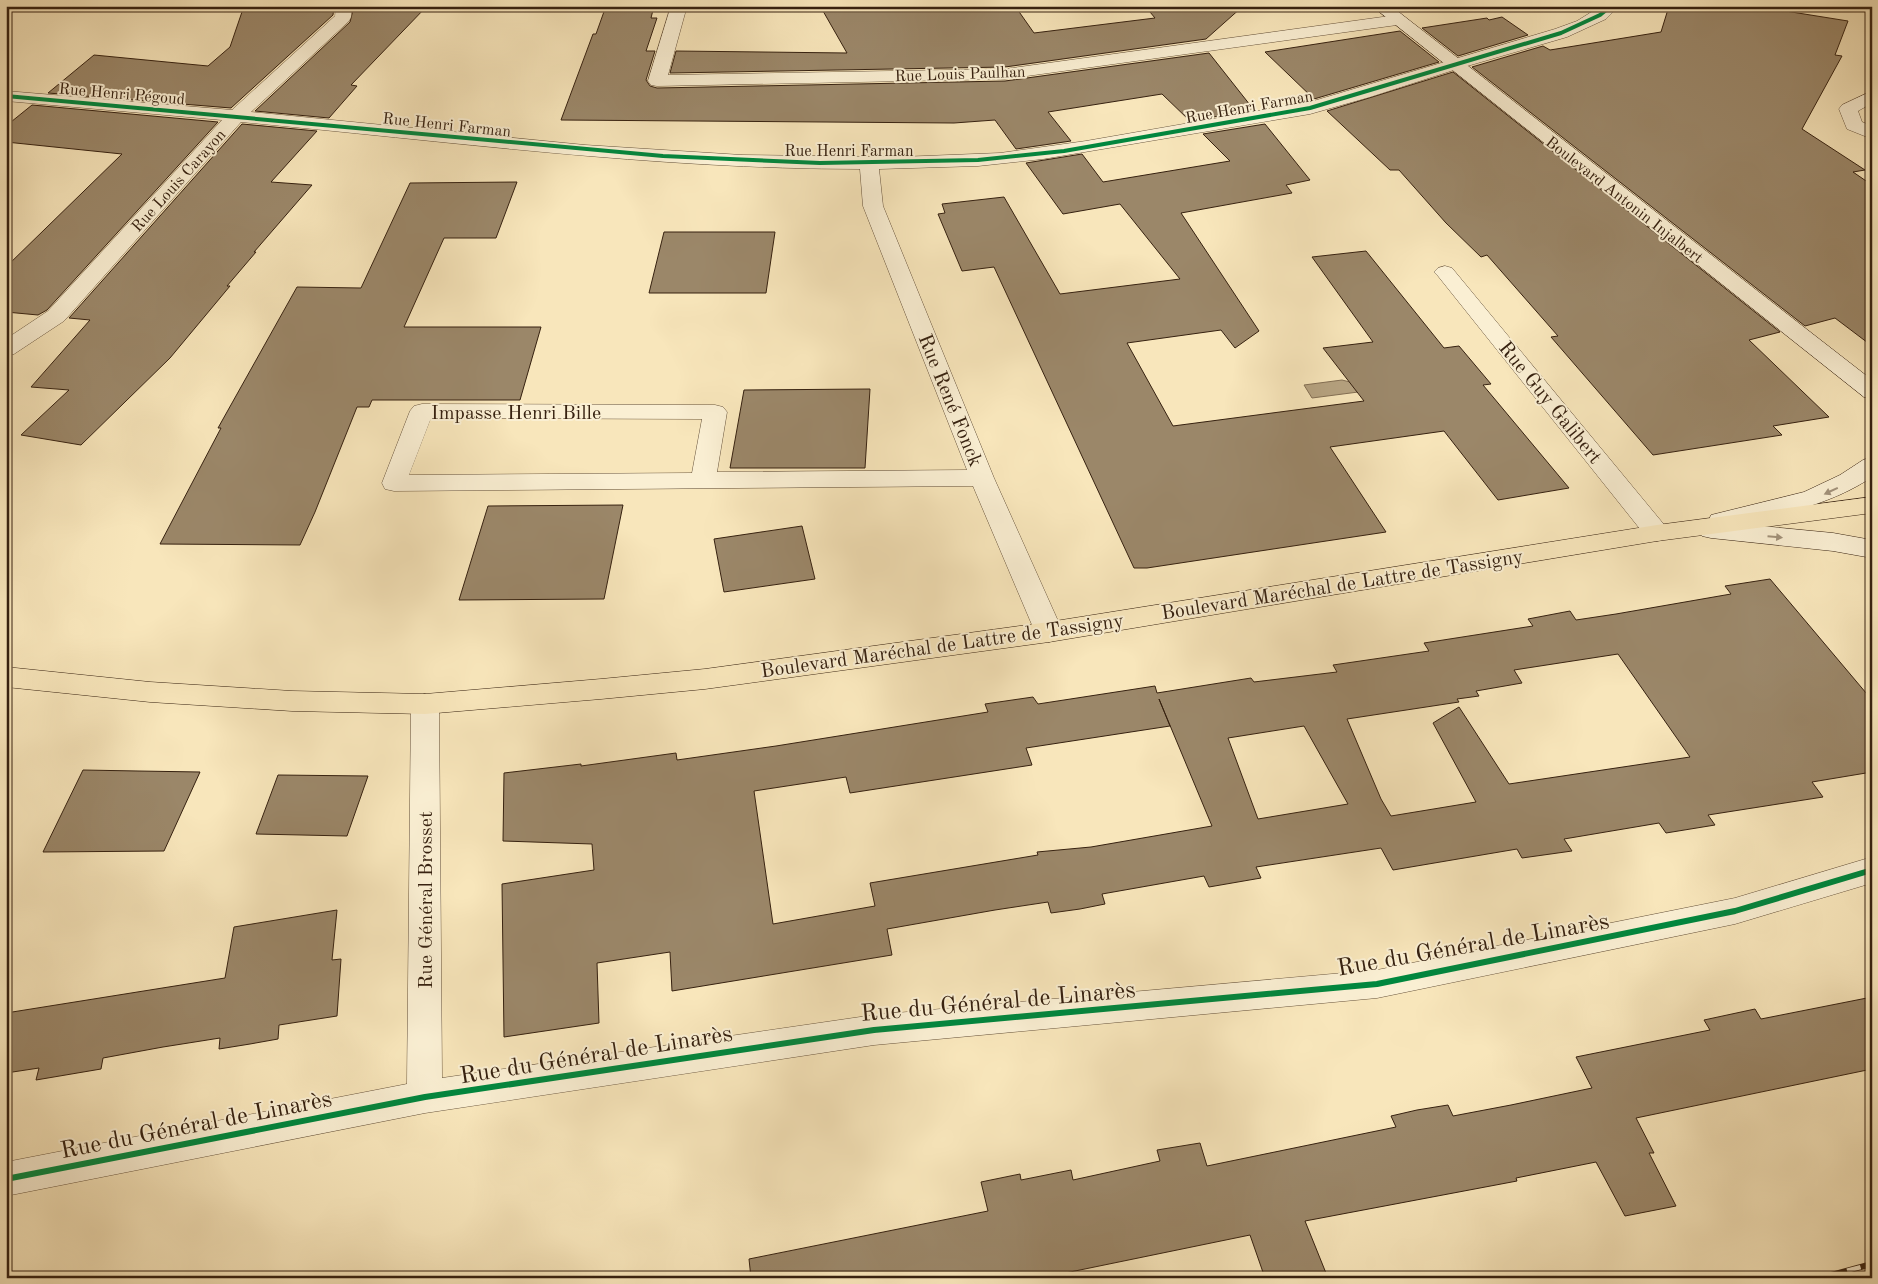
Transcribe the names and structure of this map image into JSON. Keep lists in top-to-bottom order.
{
  "streets": {
    "main road": ["Boulevard Maréchal de Lattre de Tassigny"],
    "street": [
      "Rue Louis Paulhan",
      "Rue Henri Pégoud",
      "Rue Henri Farman",
      "Rue Louis Carayon",
      "Boulevard Antonin Injalbert",
      "Rue René Fonck",
      "Rue Guy Galibert",
      "Impasse Henri Bille",
      "Rue Général Brosset",
      "Rue du Général de Linarès"
    ]
  },
  "crossings": [
    ["Rue Louis Paulhan", "Boulevard Antonin Injalbert"],
    ["Rue Henri Pégoud", "Rue Henri Farman"],
    ["Rue Henri Pégoud", "Rue Louis Carayon"],
    ["Rue Henri Farman", "Rue Louis Carayon"],
    ["Rue Henri Farman", "Boulevard Antonin Injalbert"],
    ["Rue Henri Farman", "Rue René Fonck"],
    ["Rue René Fonck", "Impasse Henri Bille"],
    ["Rue René Fonck", "Boulevard Maréchal de Lattre de Tassigny"],
    ["Rue Guy Galibert", "Boulevard Maréchal de Lattre de Tassigny"],
    ["Boulevard Maréchal de Lattre de Tassigny", "Rue Général Brosset"],
    ["Rue Général Brosset", "Rue du Général de Linarès"]
  ]
}
